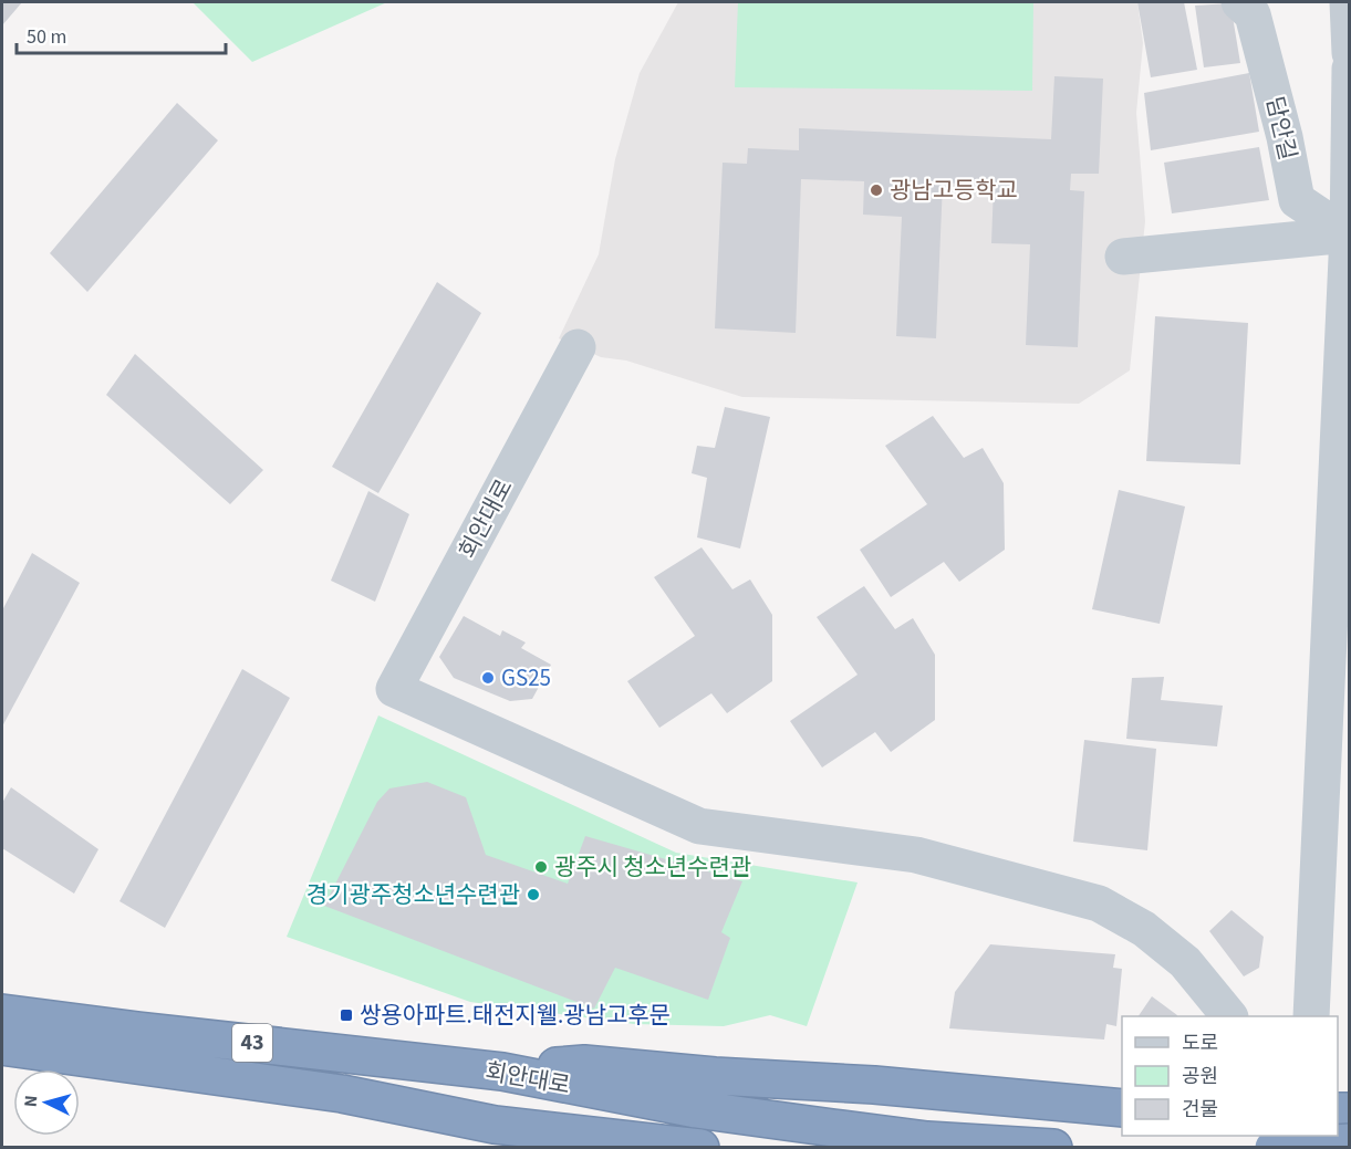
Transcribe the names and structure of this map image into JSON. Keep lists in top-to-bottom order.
{
  "streets": {
    "highway": ["회안대로", "43"],
    "street": ["담안길"]
  },
  "places": {
    "other": [
      "광남고등학교",
      "GS25",
      "광주시 청소년수련관",
      "경기광주청소년수련관"
    ],
    "transit": ["쌍용아파트.태전지웰.광남고후문"]
  },
  "legend": ["도로", "공원", "건물"],
  "scale_bar": "50 m",
  "north": "left"
}
